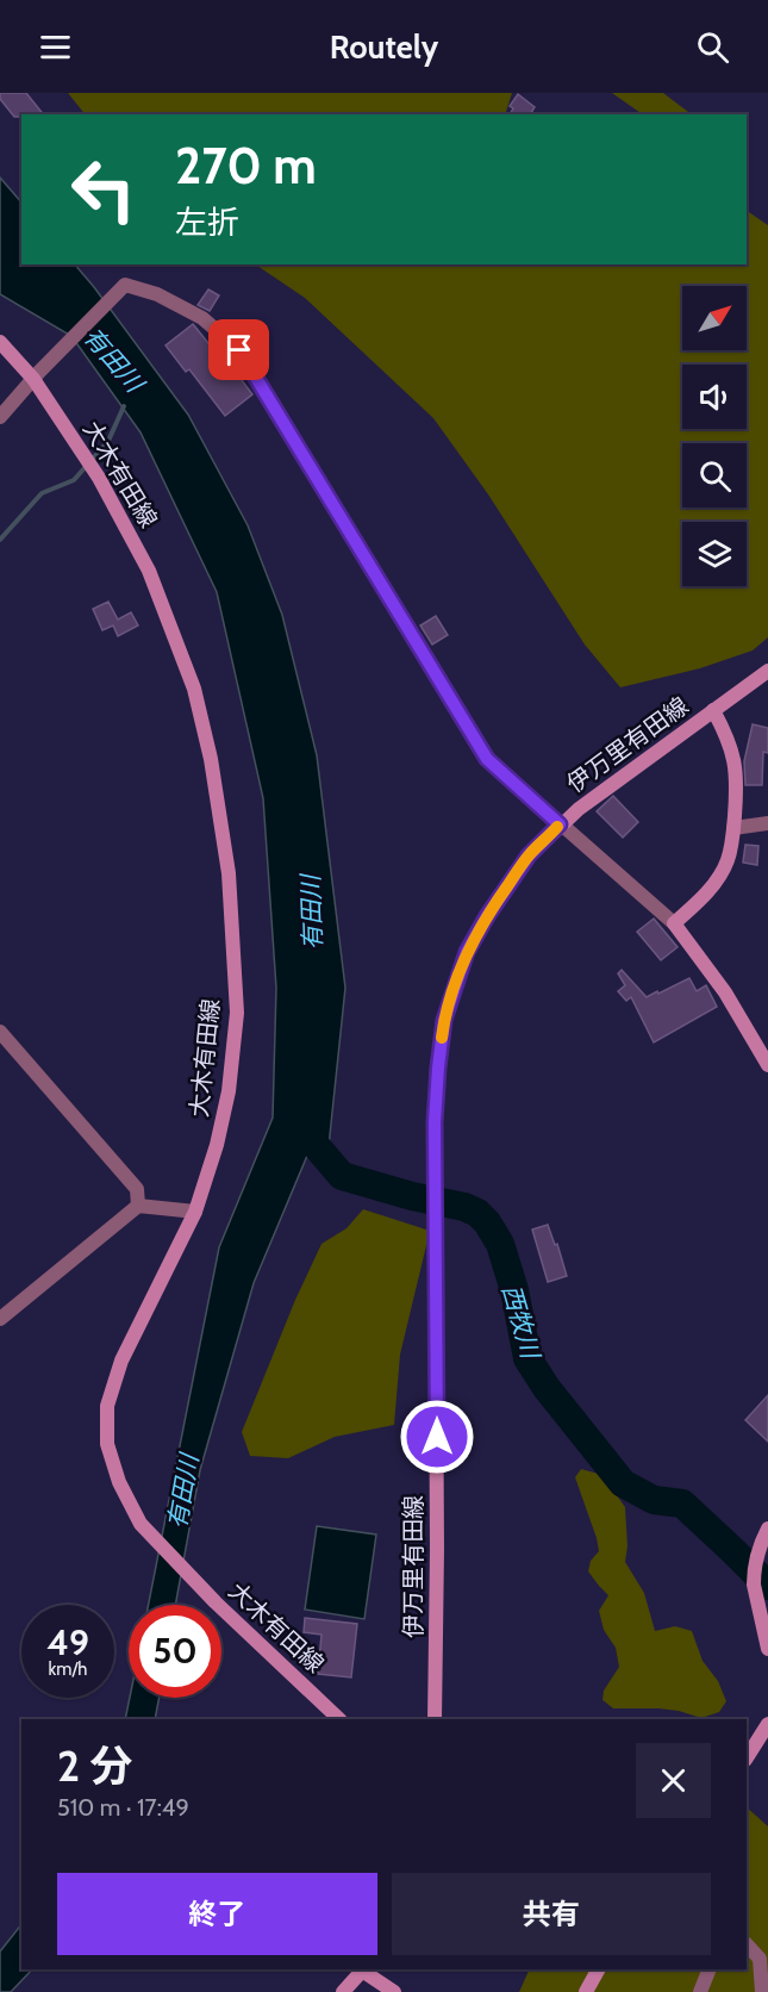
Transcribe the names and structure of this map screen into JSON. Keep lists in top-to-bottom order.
{
  "streets": {
    "main road": ["大木有田線", "伊万里有田線"]
  },
  "water": ["有田川", "西牧川"],
  "north": "top right",
  "page": {
    "header": "Routely",
    "turn": ["270 m", "左折"],
    "speed": "49 km/h",
    "limit": "50",
    "heading": ["2 分", "510 m · 17:49"],
    "buttons": ["終了", "共有"]
  }
}
